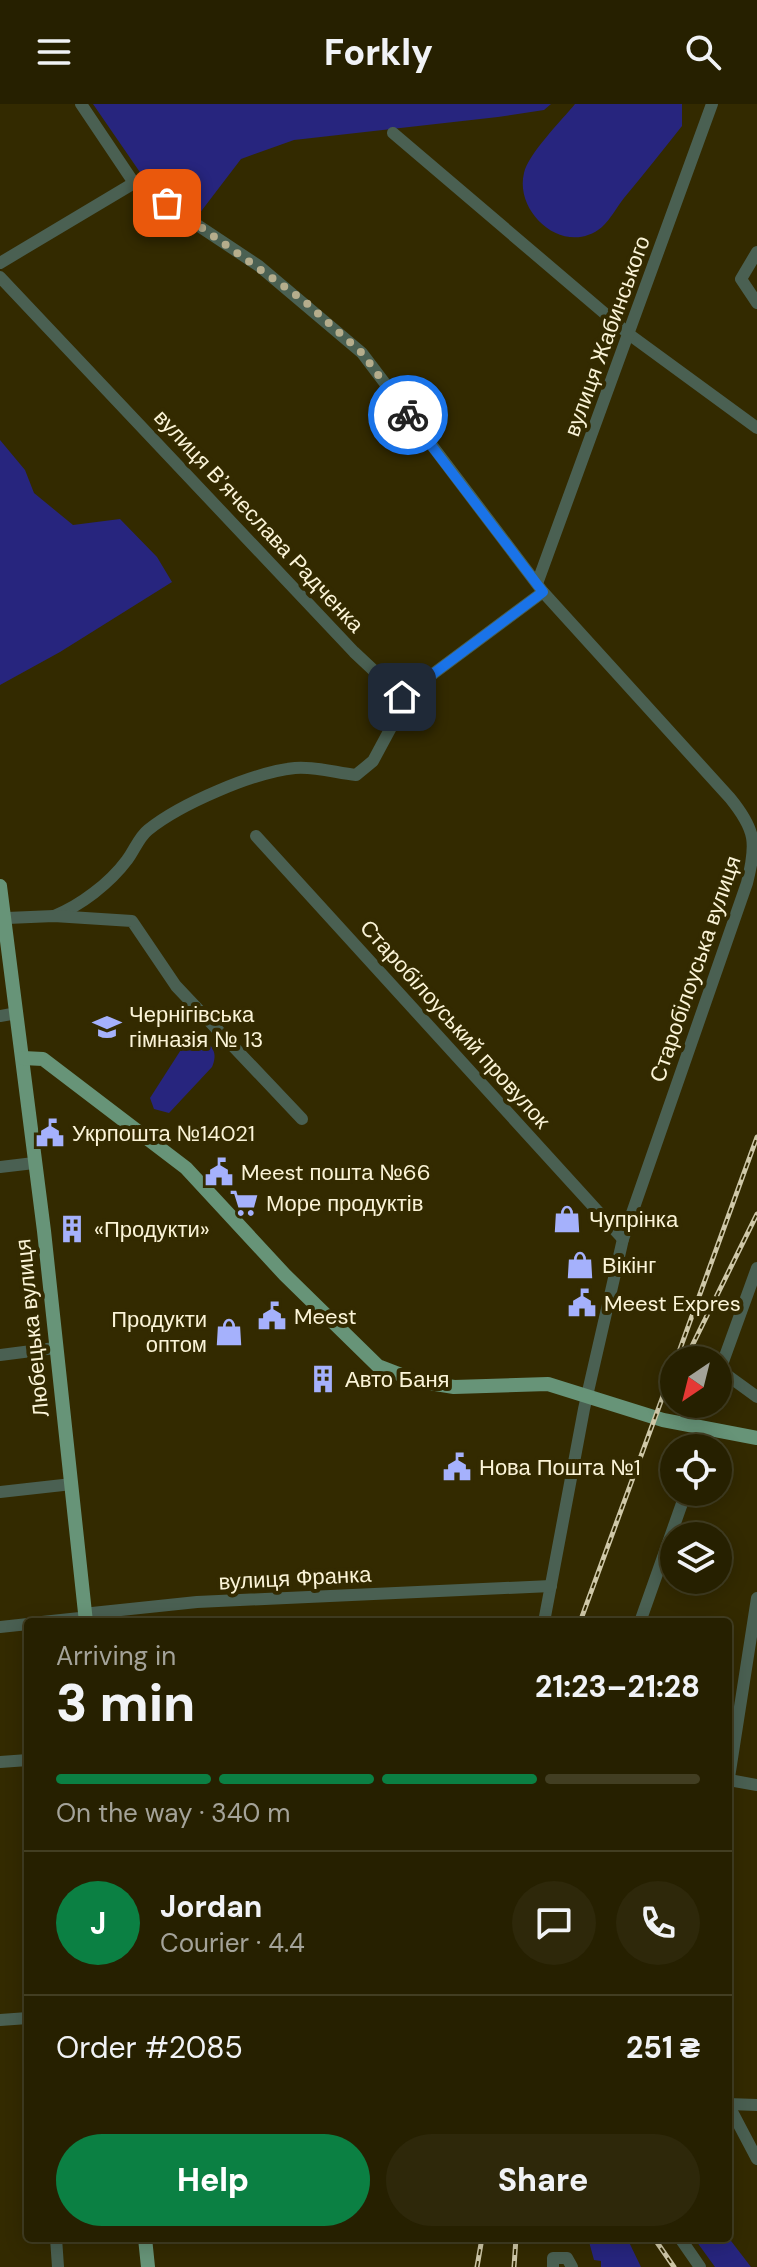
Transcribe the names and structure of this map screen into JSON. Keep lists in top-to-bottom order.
{
  "streets": {
    "main road": ["Любецька вулиця"],
    "street": [
      "вулиця Жабинського",
      "вулиця Вʼячеслава Радченка",
      "Старобілоуська вулиця",
      "Старобілоуський провулок",
      "вулиця Франка"
    ]
  },
  "crossings": [
    ["вулиця Жабинського", "вулиця Вʼячеслава Радченка"],
    ["вулиця Жабинського", "Старобілоуська вулиця"],
    ["вулиця Вʼячеслава Радченка", "Старобілоуська вулиця"],
    ["Старобілоуська вулиця", "Старобілоуський провулок"],
    ["Старобілоуська вулиця", "вулиця Франка"],
    ["Любецька вулиця", "вулиця Франка"]
  ],
  "places": {
    "school or university": ["Чернігівська гімназія № 13"],
    "public building": [
      "Укрпошта №14021",
      "Meest пошта №66",
      "Meest Expres",
      "Meest",
      "Нова Пошта №1"
    ],
    "supermarket": ["Море продуктів"],
    "shop": ["Чупрінка", "Вікінг", "Продукти оптом"],
    "building": ["«Продукти»", "Авто Баня"]
  },
  "north": "bottom left",
  "page": {
    "header": "Forkly",
    "heading": ["3 min", "Arriving in", "21:23–21:28"],
    "panel": [
      "Jordan",
      "Courier · 4.4",
      "Order #2085",
      "251 ₴"
    ],
    "bar": "On the way · 340 m",
    "round": "J",
    "buttons": ["Help", "Share"]
  }
}
